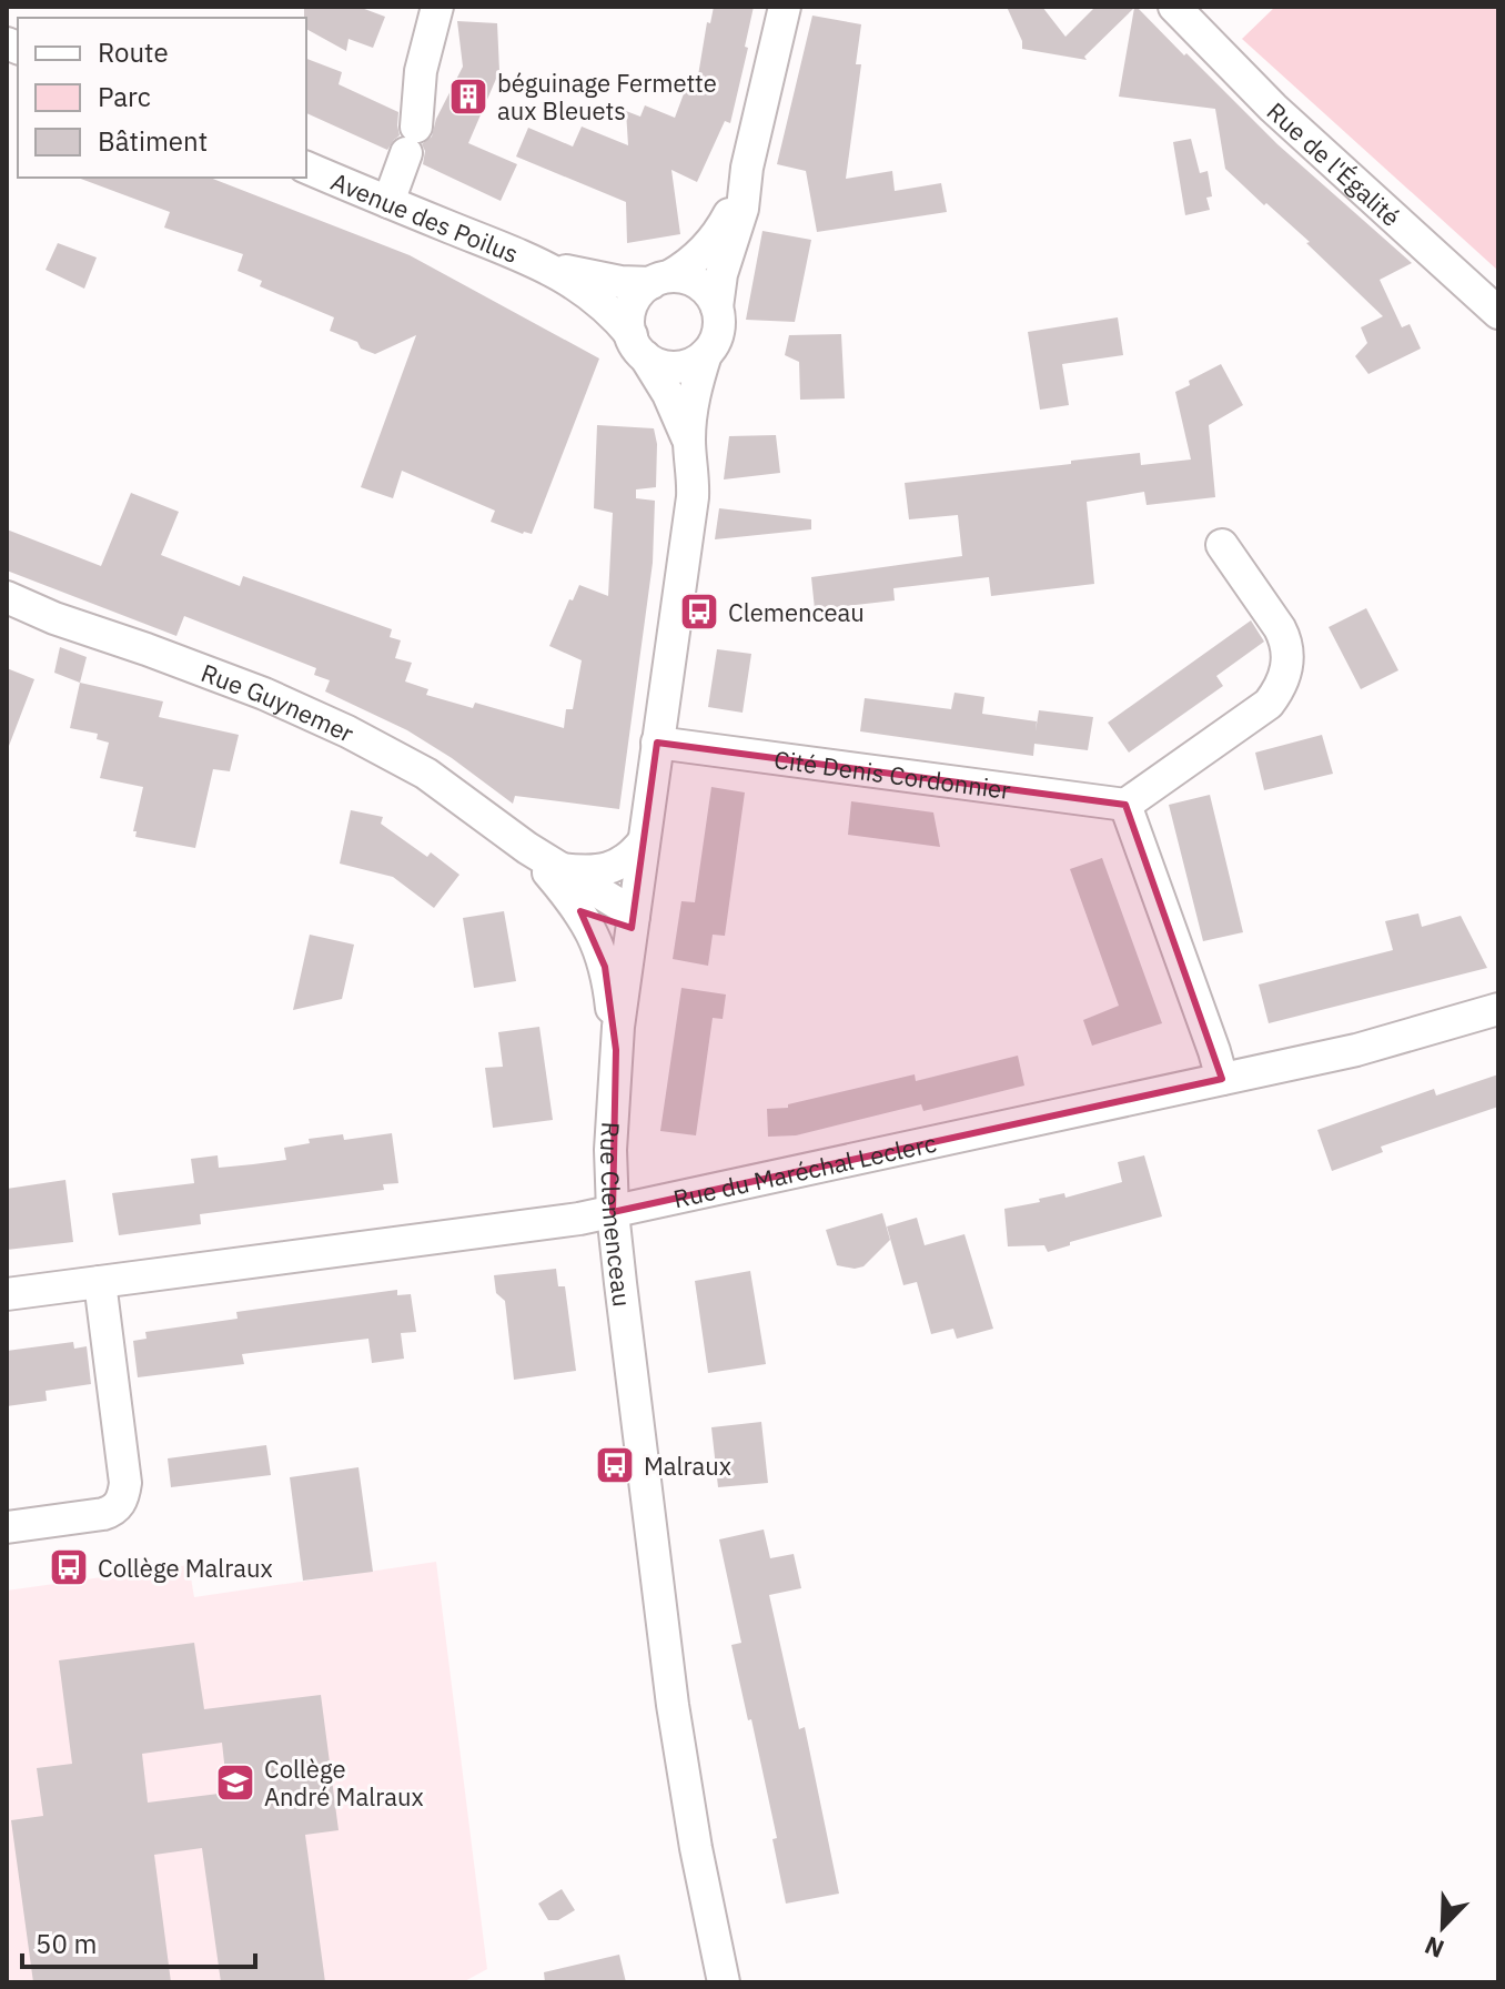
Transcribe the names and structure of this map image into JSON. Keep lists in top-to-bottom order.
{
  "streets": {
    "street": [
      "Rue de l'Égalité",
      "Avenue des Poilus",
      "Rue Guynemer",
      "Cité Denis Cordonnier",
      "Rue du Maréchal Leclerc",
      "Rue Clemenceau"
    ]
  },
  "crossings": [
    ["Avenue des Poilus", "Rue Clemenceau"],
    ["Rue Guynemer", "Rue Clemenceau"],
    ["Cité Denis Cordonnier", "Rue Clemenceau"],
    ["Rue du Maréchal Leclerc", "Rue Clemenceau"]
  ],
  "places": {
    "building": ["béguinage Fermette aux Bleuets"],
    "bus stop": ["Clemenceau", "Malraux", "Collège Malraux"],
    "school or university": ["Collège André Malraux"]
  },
  "legend": ["Route", "Parc", "Bâtiment"],
  "scale_bar": "50 m",
  "north": "bottom left"
}
